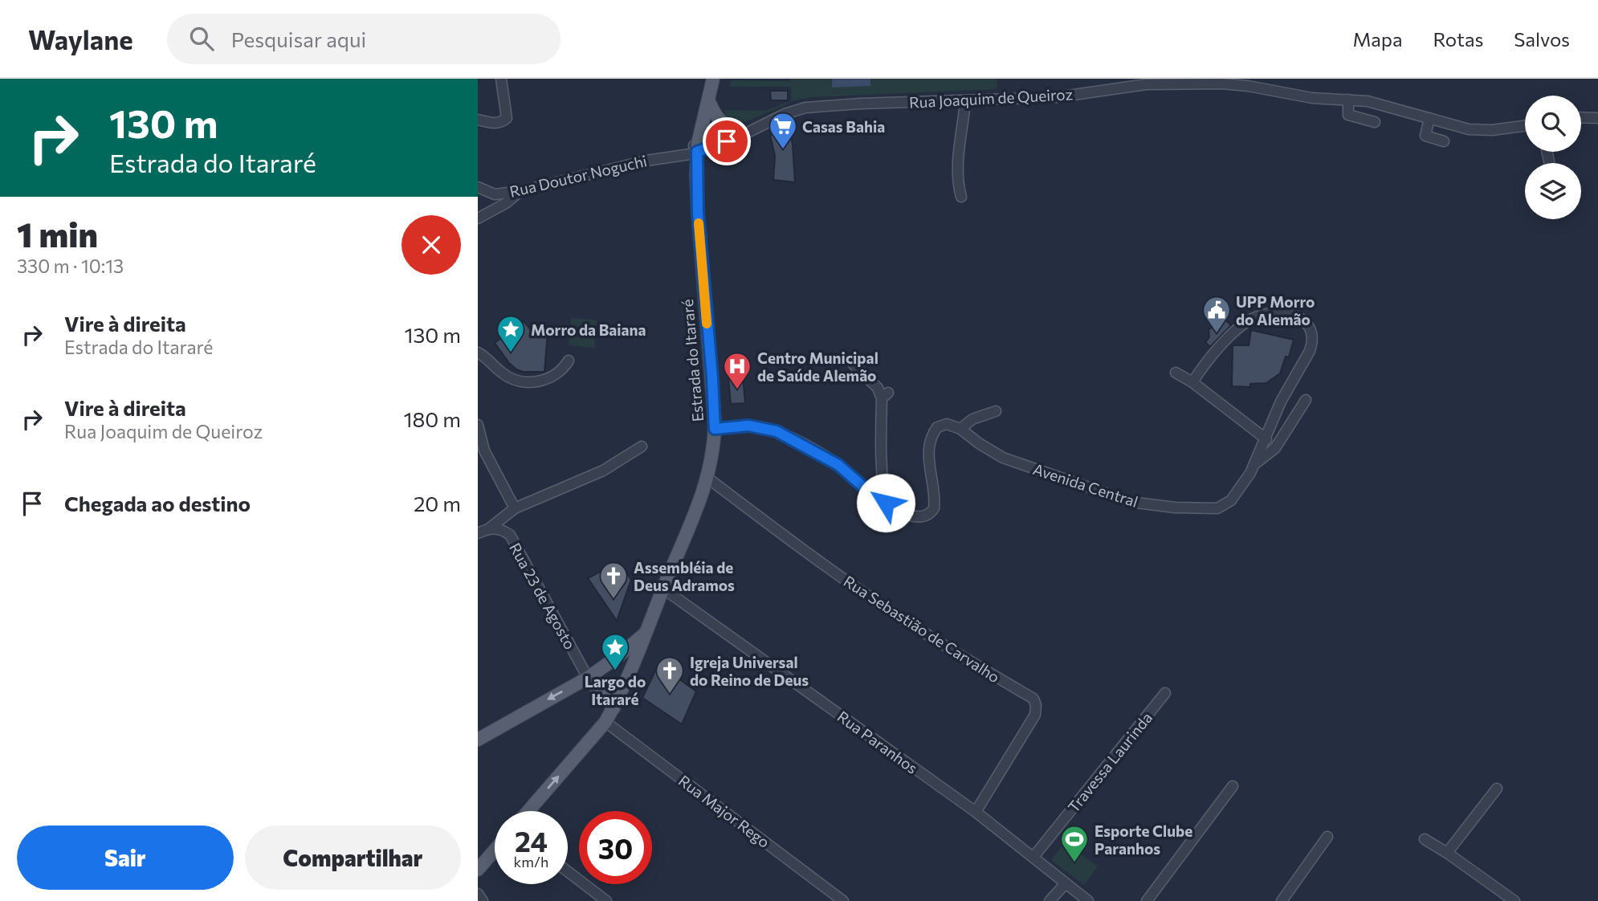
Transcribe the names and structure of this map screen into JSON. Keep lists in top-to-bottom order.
{
  "streets": {
    "main road": ["Estrada do Itararé"],
    "street": [
      "Rua Joaquim de Queiroz",
      "Rua Doutor Noguchi",
      "Avenida Central",
      "Rua 23 de Agosto",
      "Rua Sebastião de Carvalho",
      "Rua Paranhos",
      "Travessa Laurinda",
      "Rua Major Rego"
    ]
  },
  "crossings": [
    ["Rua Joaquim de Queiroz", "Rua Doutor Noguchi"],
    ["Rua Joaquim de Queiroz", "Estrada do Itararé"],
    ["Rua Doutor Noguchi", "Estrada do Itararé"],
    ["Estrada do Itararé", "Rua Sebastião de Carvalho"],
    ["Estrada do Itararé", "Rua Paranhos"],
    ["Estrada do Itararé", "Rua Major Rego"],
    ["Rua Sebastião de Carvalho", "Rua Paranhos"],
    ["Rua Paranhos", "Travessa Laurinda"]
  ],
  "places": {
    "supermarket": ["Casas Bahia"],
    "public building": ["UPP Morro do Alemão"],
    "place": ["Morro da Baiana", "Largo do Itararé"],
    "hospital": ["Centro Municipal de Saúde Alemão"],
    "church": ["Assembléia de Deus Adramos", "Igreja Universal do Reino de Deus"],
    "sports": ["Esporte Clube Paranhos"]
  },
  "page": {
    "header": "Waylane",
    "search": "Pesquisar aqui",
    "nav": ["Mapa", "Rotas", "Salvos"],
    "turn": ["130 m", "Estrada do Itararé"],
    "heading": ["1 min", "330 m · 10:13"],
    "list": [
      {
        "name": "Vire à direita",
        "note": "Estrada do Itararé",
        "value": "130 m"
      },
      {
        "name": "Vire à direita",
        "note": "Rua Joaquim de Queiroz",
        "value": "180 m"
      },
      {
        "name": "Chegada ao destino",
        "value": "20 m"
      }
    ],
    "speed": "24 km/h",
    "limit": "30",
    "buttons": ["Sair", "Compartilhar"]
  }
}
